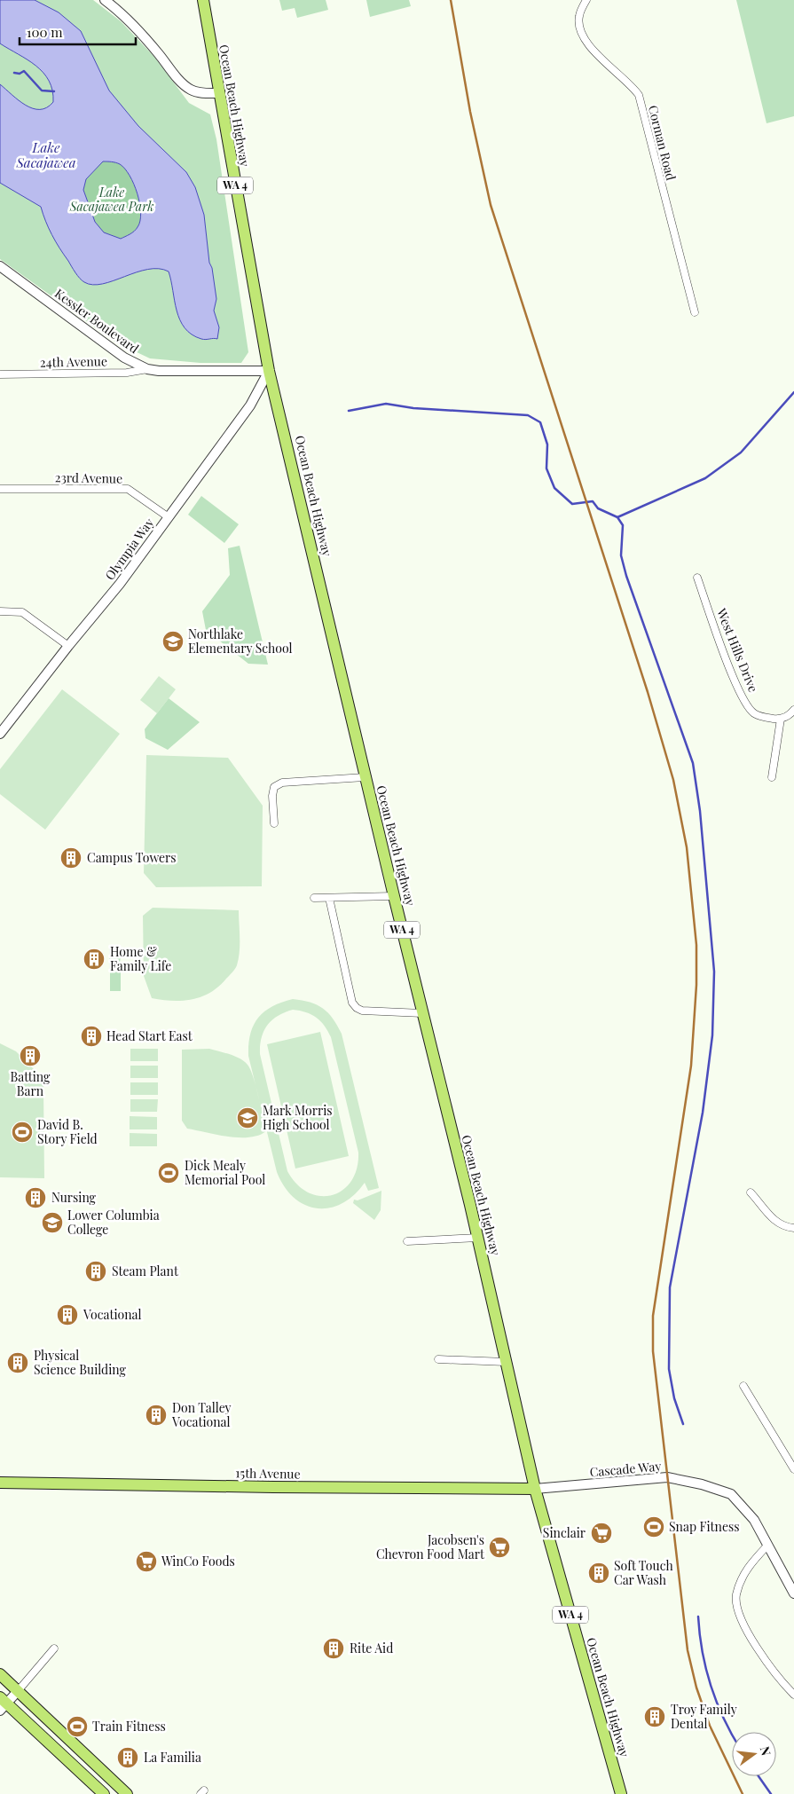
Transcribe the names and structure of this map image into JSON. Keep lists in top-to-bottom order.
{
  "streets": {
    "main road": ["Ocean Beach Highway", "WA 4", "15th Avenue"],
    "street": [
      "Corman Road",
      "Kessler Boulevard",
      "24th Avenue",
      "23rd Avenue",
      "Olympia Way",
      "West Hills Drive",
      "Cascade Way"
    ]
  },
  "crossings": [
    ["Ocean Beach Highway", "Kessler Boulevard"],
    ["Ocean Beach Highway", "Olympia Way"],
    ["Ocean Beach Highway", "Cascade Way"],
    ["Ocean Beach Highway", "15th Avenue"],
    ["Kessler Boulevard", "24th Avenue"],
    ["Kessler Boulevard", "Olympia Way"],
    ["23rd Avenue", "Olympia Way"],
    ["Cascade Way", "15th Avenue"]
  ],
  "water": ["Lake Sacajawea"],
  "parks": ["Lake Sacajawea Park"],
  "places": {
    "school or university": ["Northlake Elementary School", "Mark Morris High School", "Lower Columbia College"],
    "building": [
      "Campus Towers",
      "Home & Family Life",
      "Head Start East",
      "Batting Barn",
      "Nursing",
      "Steam Plant",
      "Vocational",
      "Physical Science Building",
      "Don Talley Vocational",
      "Soft Touch Car Wash",
      "Rite Aid",
      "Troy Family Dental",
      "La Familia"
    ],
    "sports": [
      "David B. Story Field",
      "Dick Mealy Memorial Pool",
      "Snap Fitness",
      "Train Fitness"
    ],
    "supermarket": ["Sinclair", "Jacobsen's Chevron Food Mart", "WinCo Foods"]
  },
  "scale_bar": "100 m",
  "north": "right"
}
